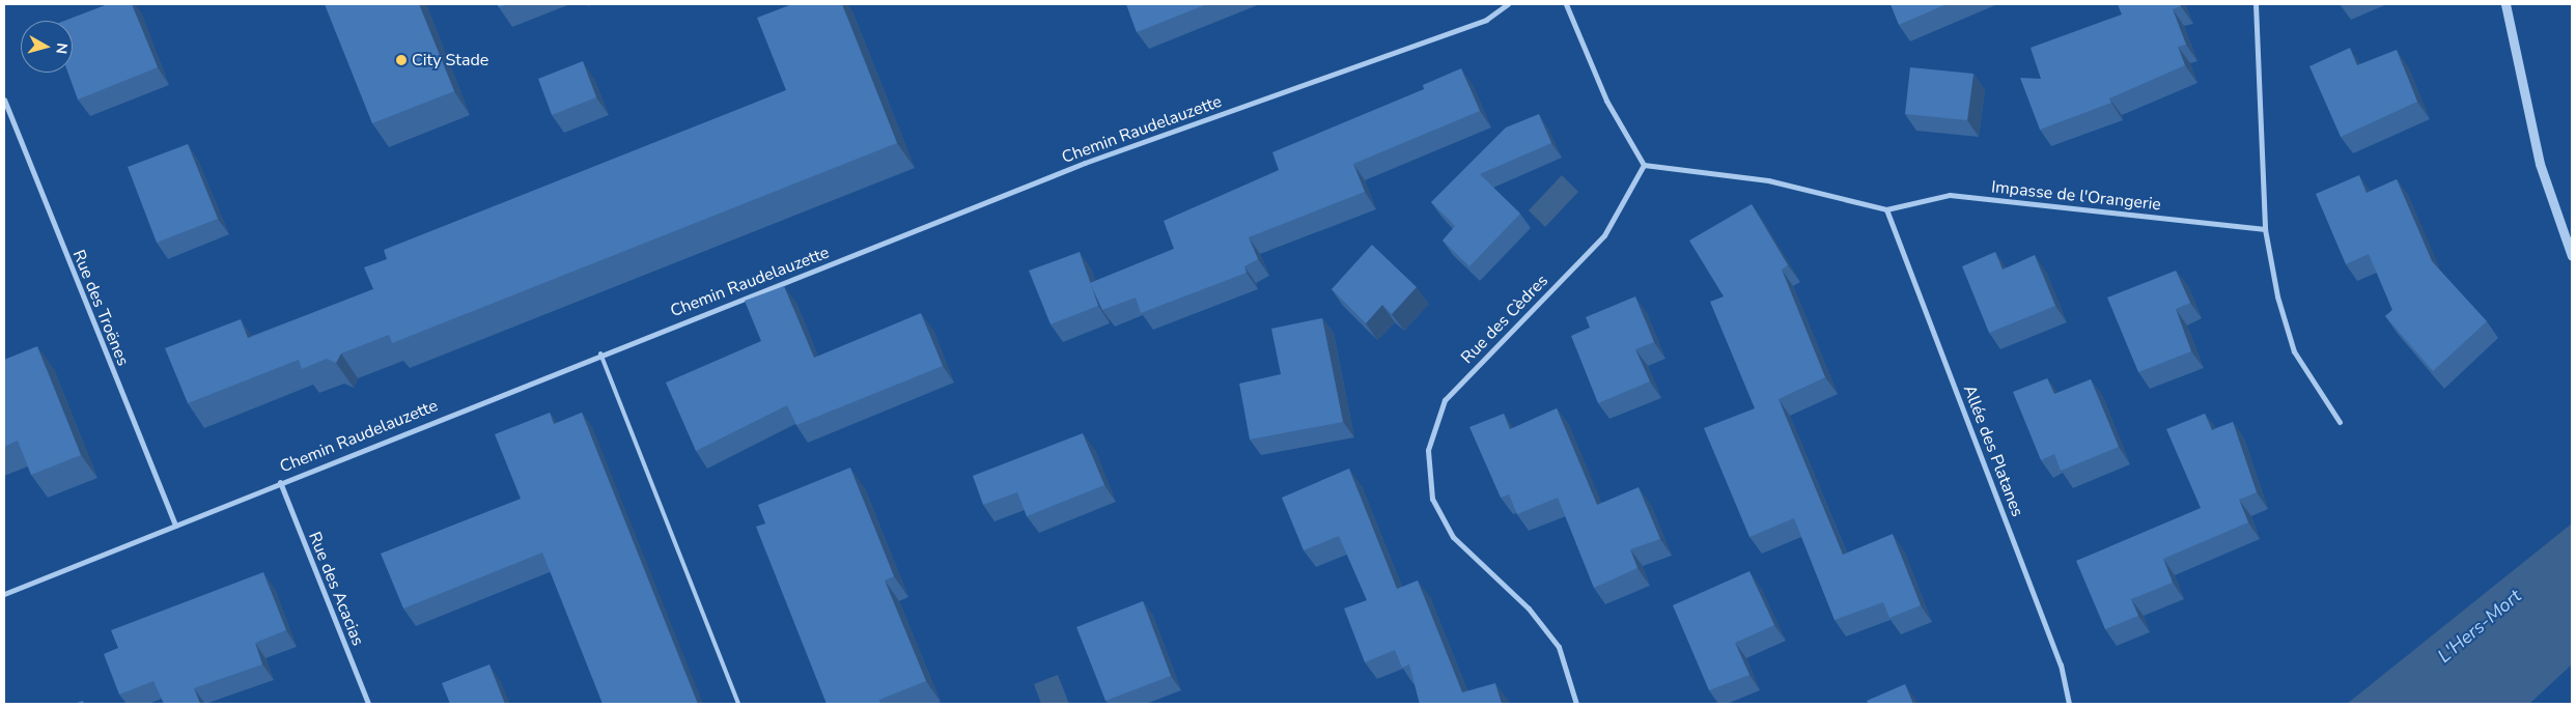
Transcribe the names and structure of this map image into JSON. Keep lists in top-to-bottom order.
{
  "streets": {
    "street": [
      "Chemin Raudelauzette",
      "Impasse de l'Orangerie",
      "Rue des Troënes",
      "Rue des Cèdres",
      "Allée des Platanes",
      "Rue des Acacias"
    ]
  },
  "crossings": [
    ["Chemin Raudelauzette", "Rue des Troënes"],
    ["Chemin Raudelauzette", "Rue des Acacias"],
    ["Impasse de l'Orangerie", "Allée des Platanes"]
  ],
  "water": ["L'Hers-Mort"],
  "places": ["City Stade"],
  "north": "right"
}
